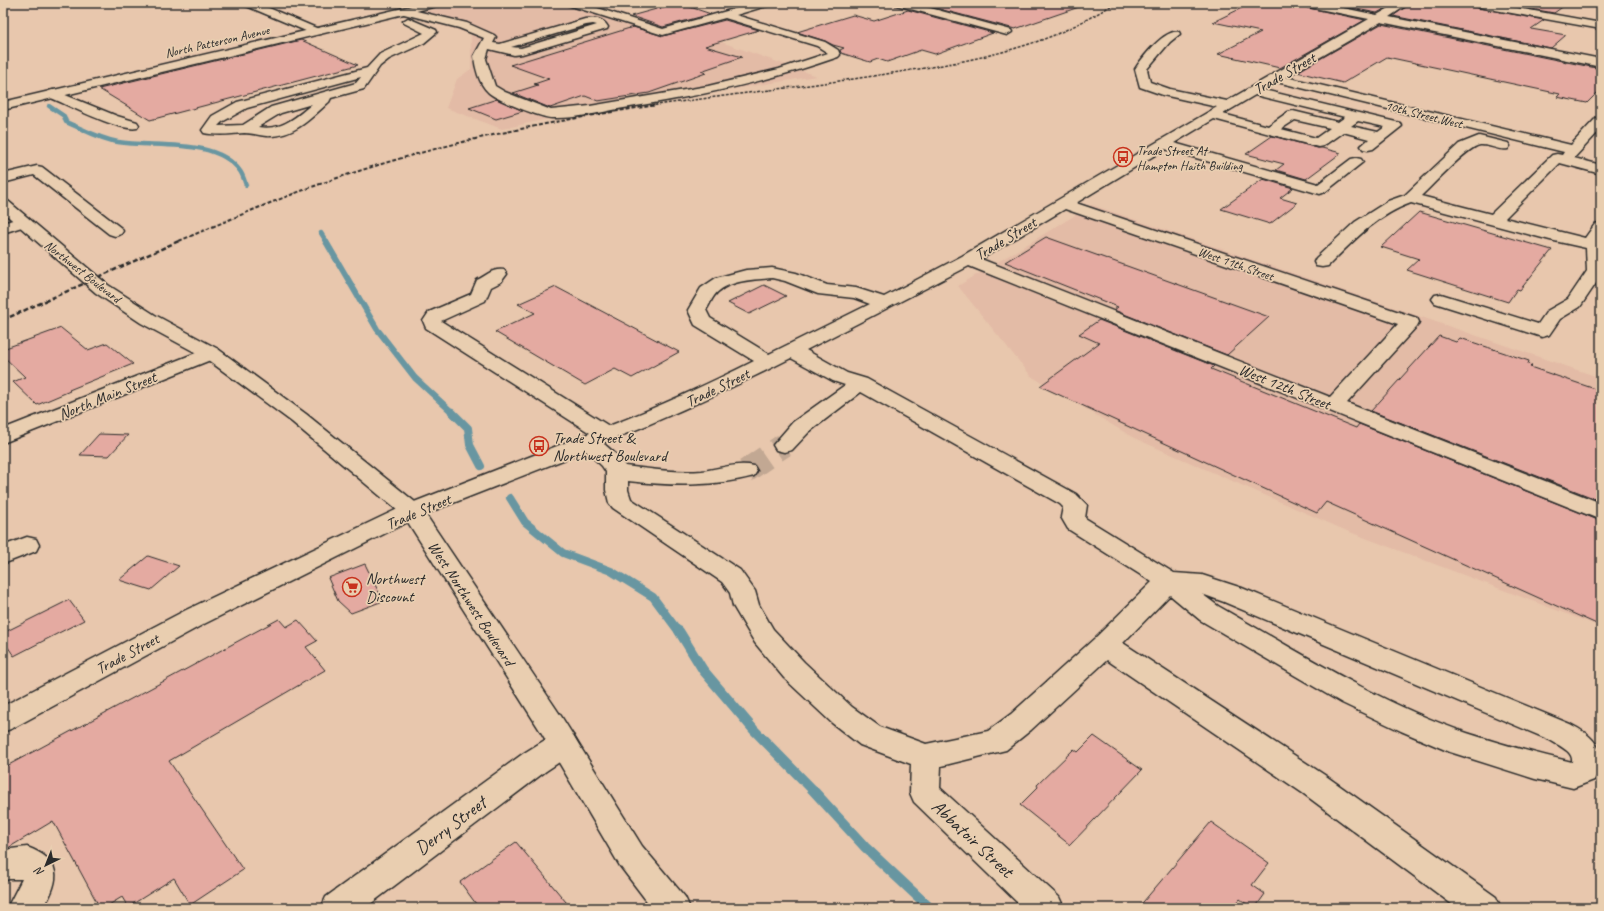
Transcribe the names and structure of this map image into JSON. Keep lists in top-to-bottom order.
{
  "streets": {
    "street": [
      "North Patterson Avenue",
      "Trade Street",
      "10th Street West",
      "West 11th Street",
      "Northwest Boulevard",
      "West 12th Street",
      "North Main Street",
      "West Northwest Boulevard",
      "Derry Street",
      "Abbatoir Street"
    ]
  },
  "crossings": [
    ["Trade Street", "10th Street West"],
    ["Trade Street", "West 11th Street"],
    ["Trade Street", "West 12th Street"],
    ["Trade Street", "West Northwest Boulevard"],
    ["West 11th Street", "West 12th Street"],
    ["Northwest Boulevard", "North Main Street"],
    ["Northwest Boulevard", "West Northwest Boulevard"],
    ["North Main Street", "West Northwest Boulevard"],
    ["West Northwest Boulevard", "Derry Street"]
  ],
  "places": {
    "bus stop": ["Trade Street At Hampton Haith Building", "Trade Street & Northwest Boulevard"],
    "supermarket": ["Northwest Discount"]
  },
  "north": "bottom left"
}
